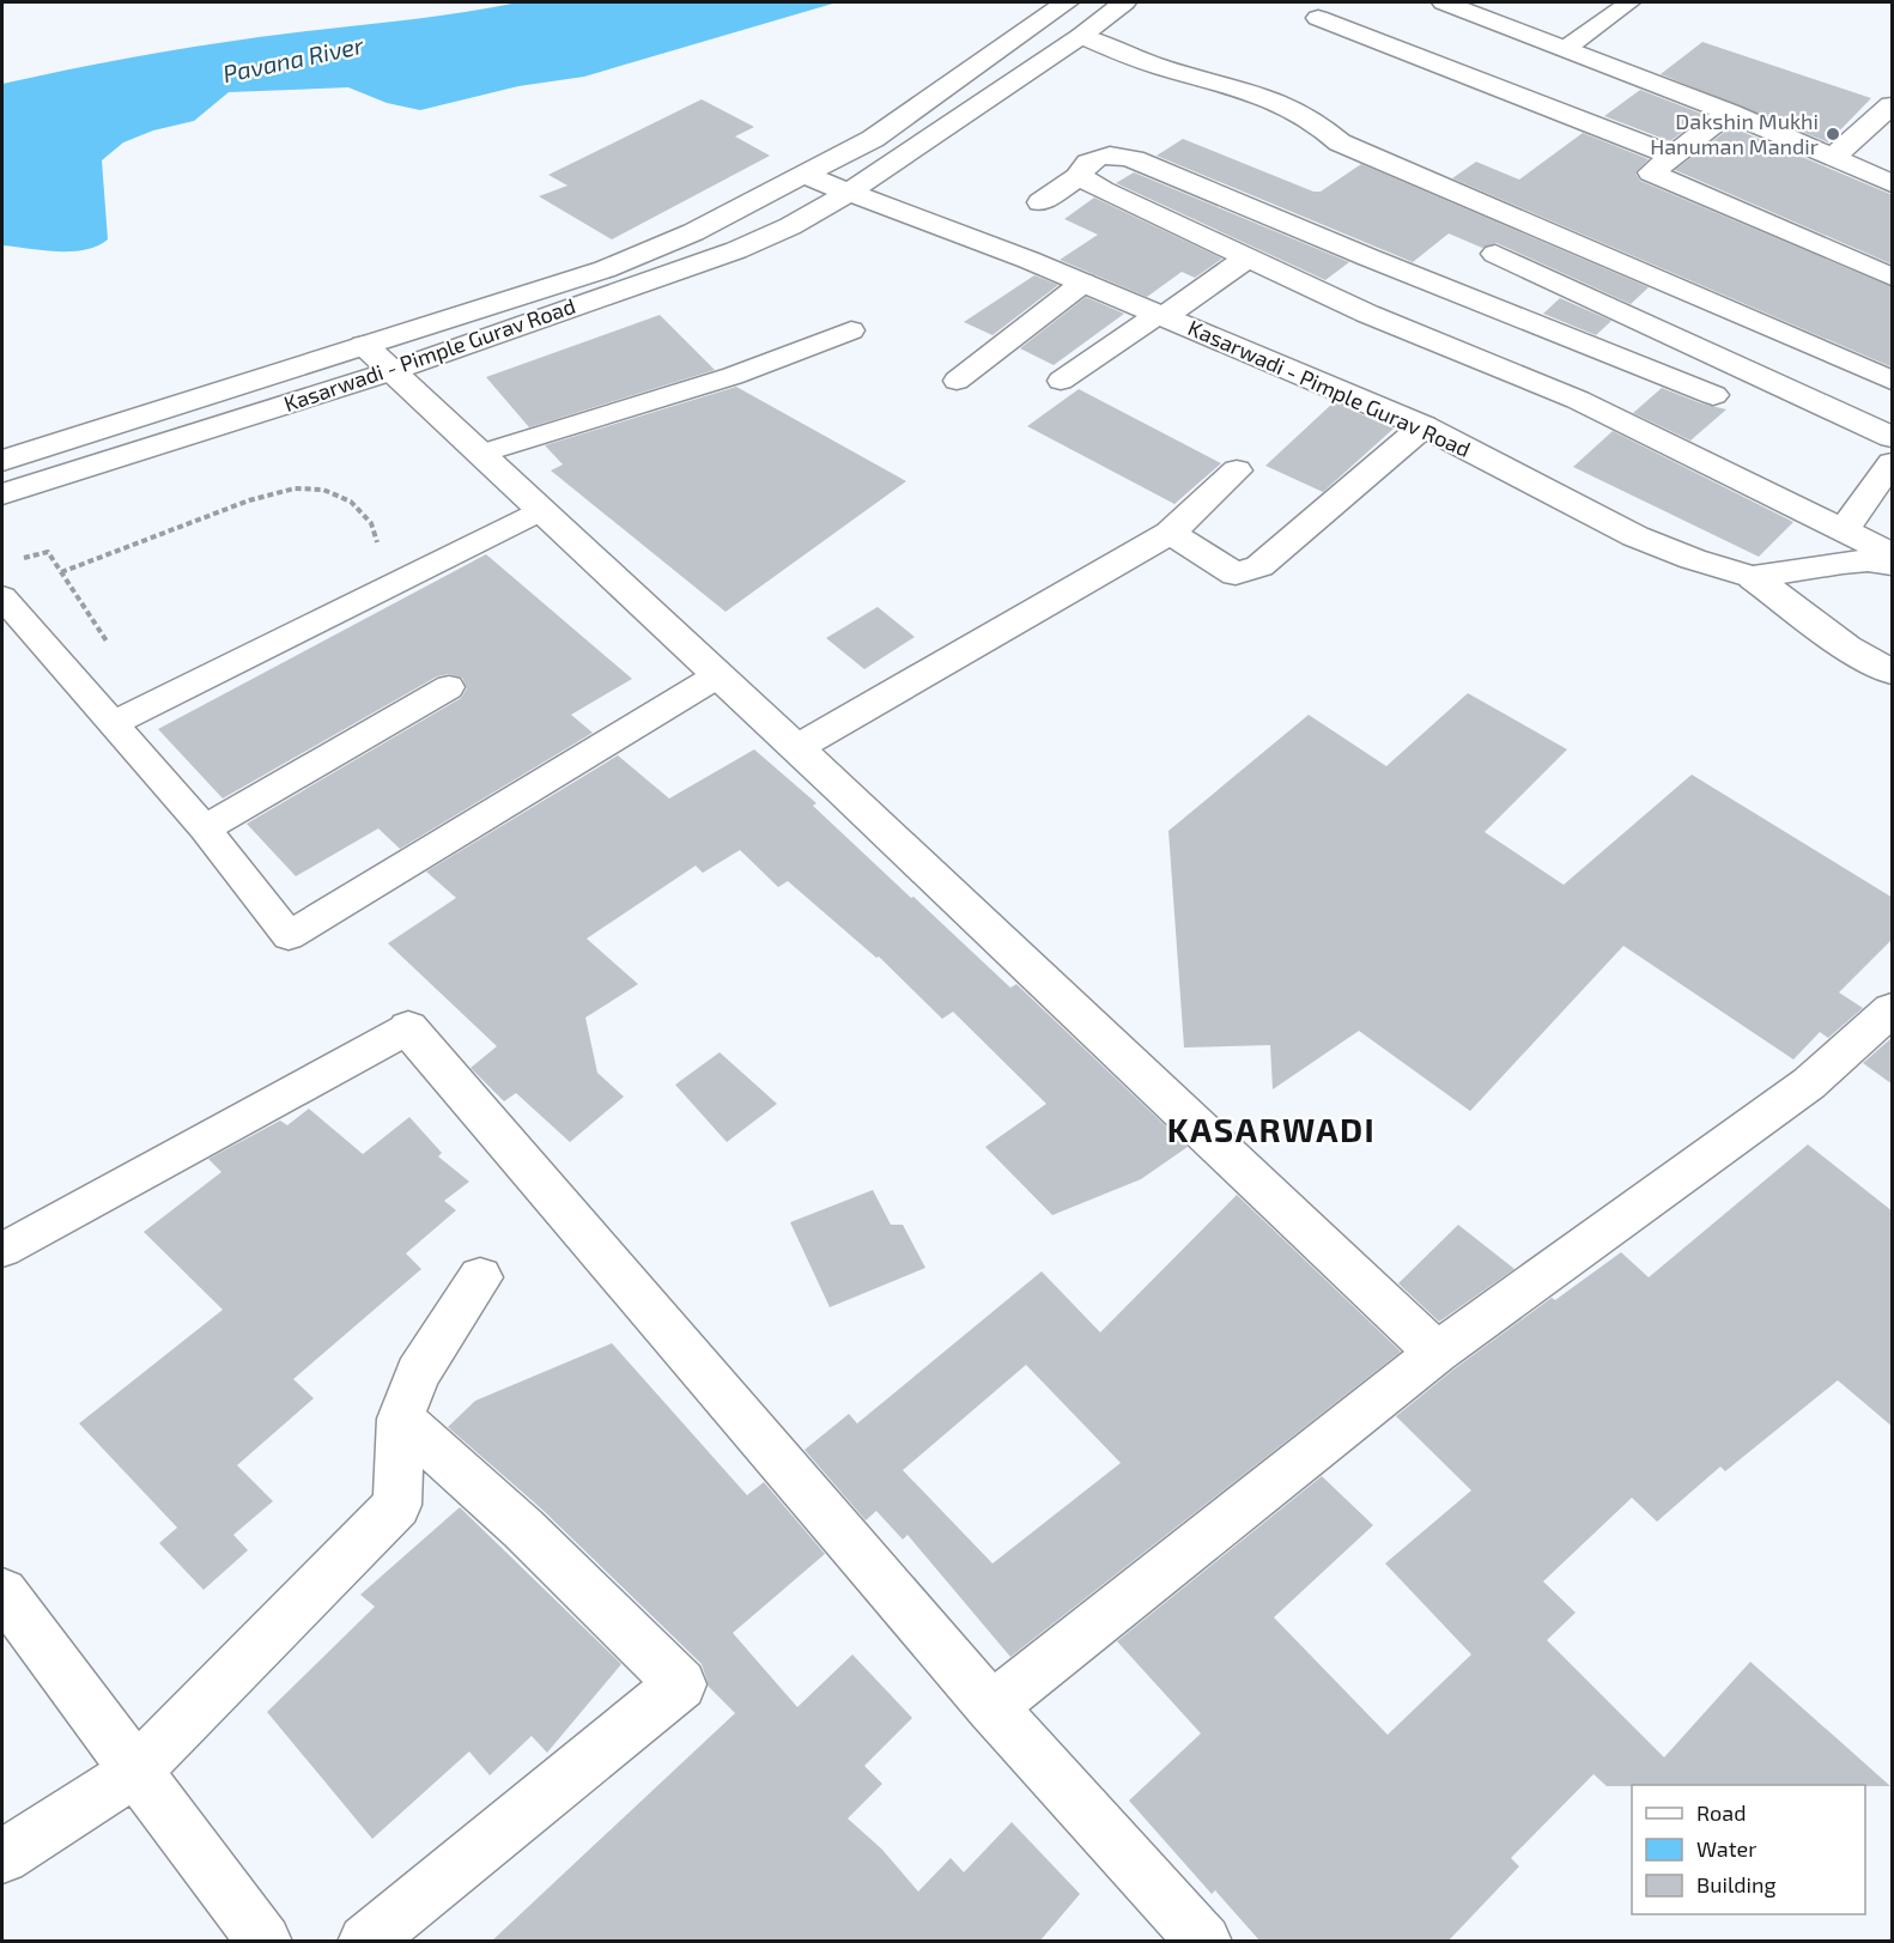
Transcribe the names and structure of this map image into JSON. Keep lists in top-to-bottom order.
{
  "streets": {
    "street": ["Kasarwadi - Pimple Gurav Road"]
  },
  "districts": ["KASARWADI"],
  "water": ["Pavana River"],
  "places": ["Dakshin Mukhi Hanuman Mandir"],
  "legend": ["Road", "Water", "Building"]
}
